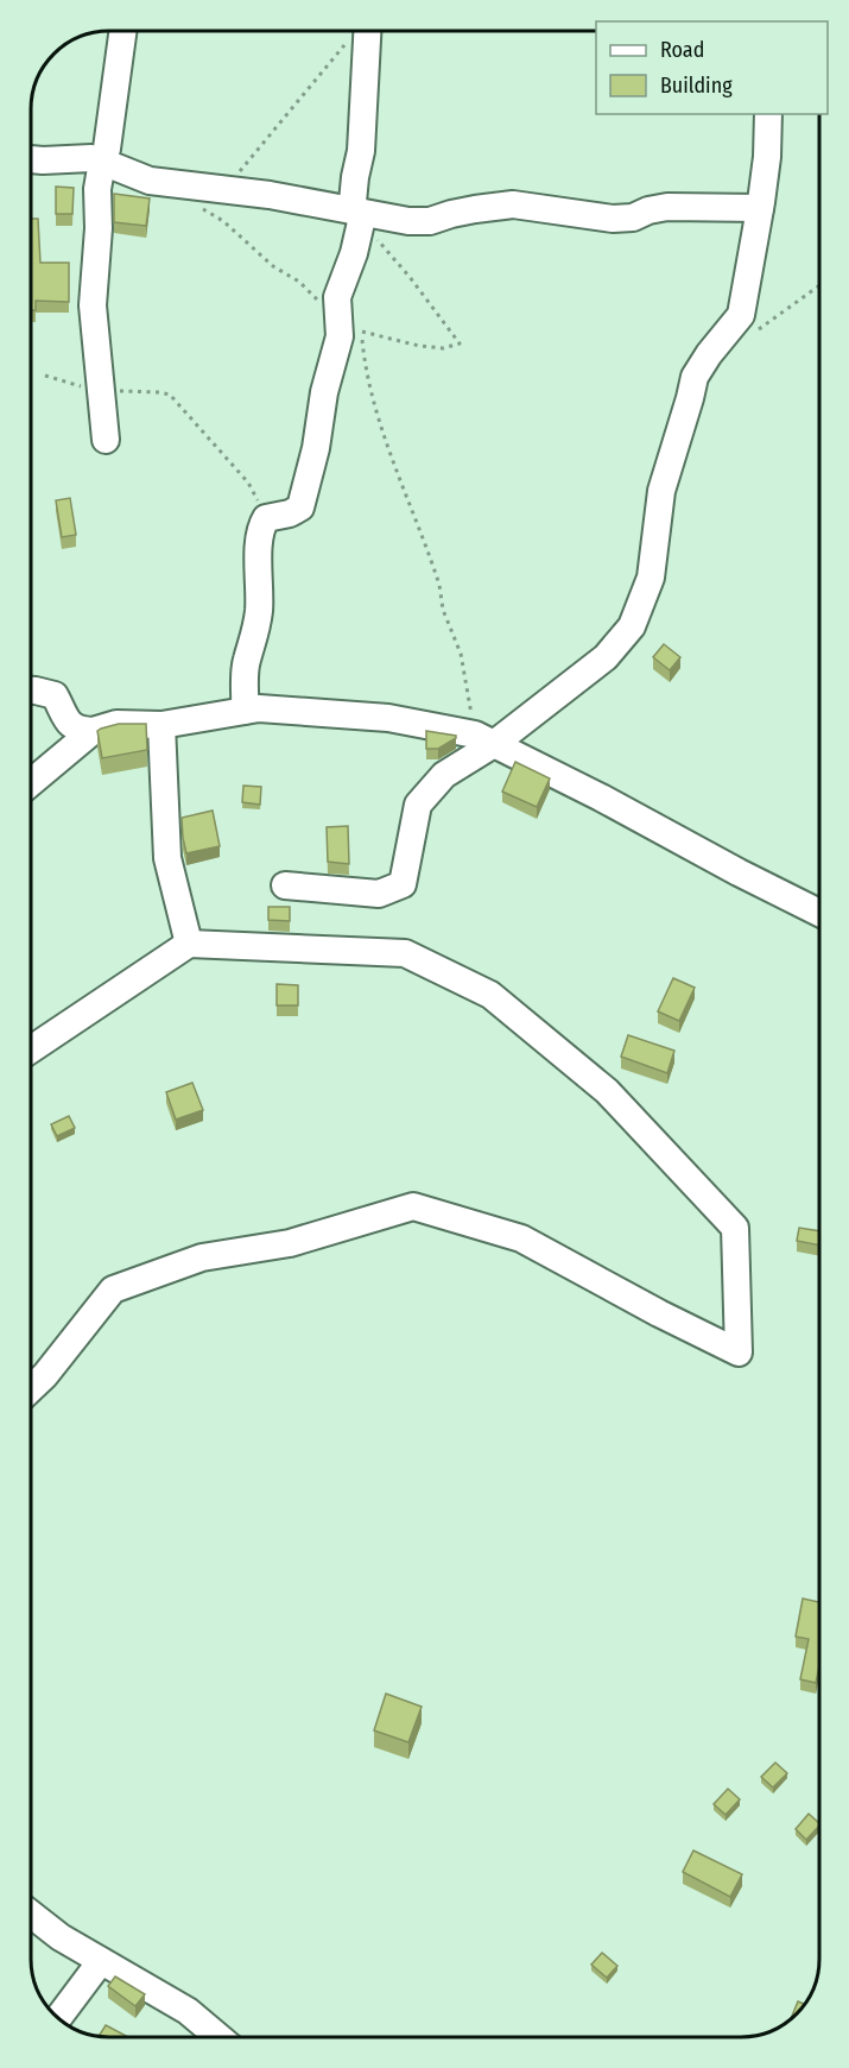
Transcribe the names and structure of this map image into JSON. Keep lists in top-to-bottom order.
{
  "legend": ["Road", "Building"]
}
